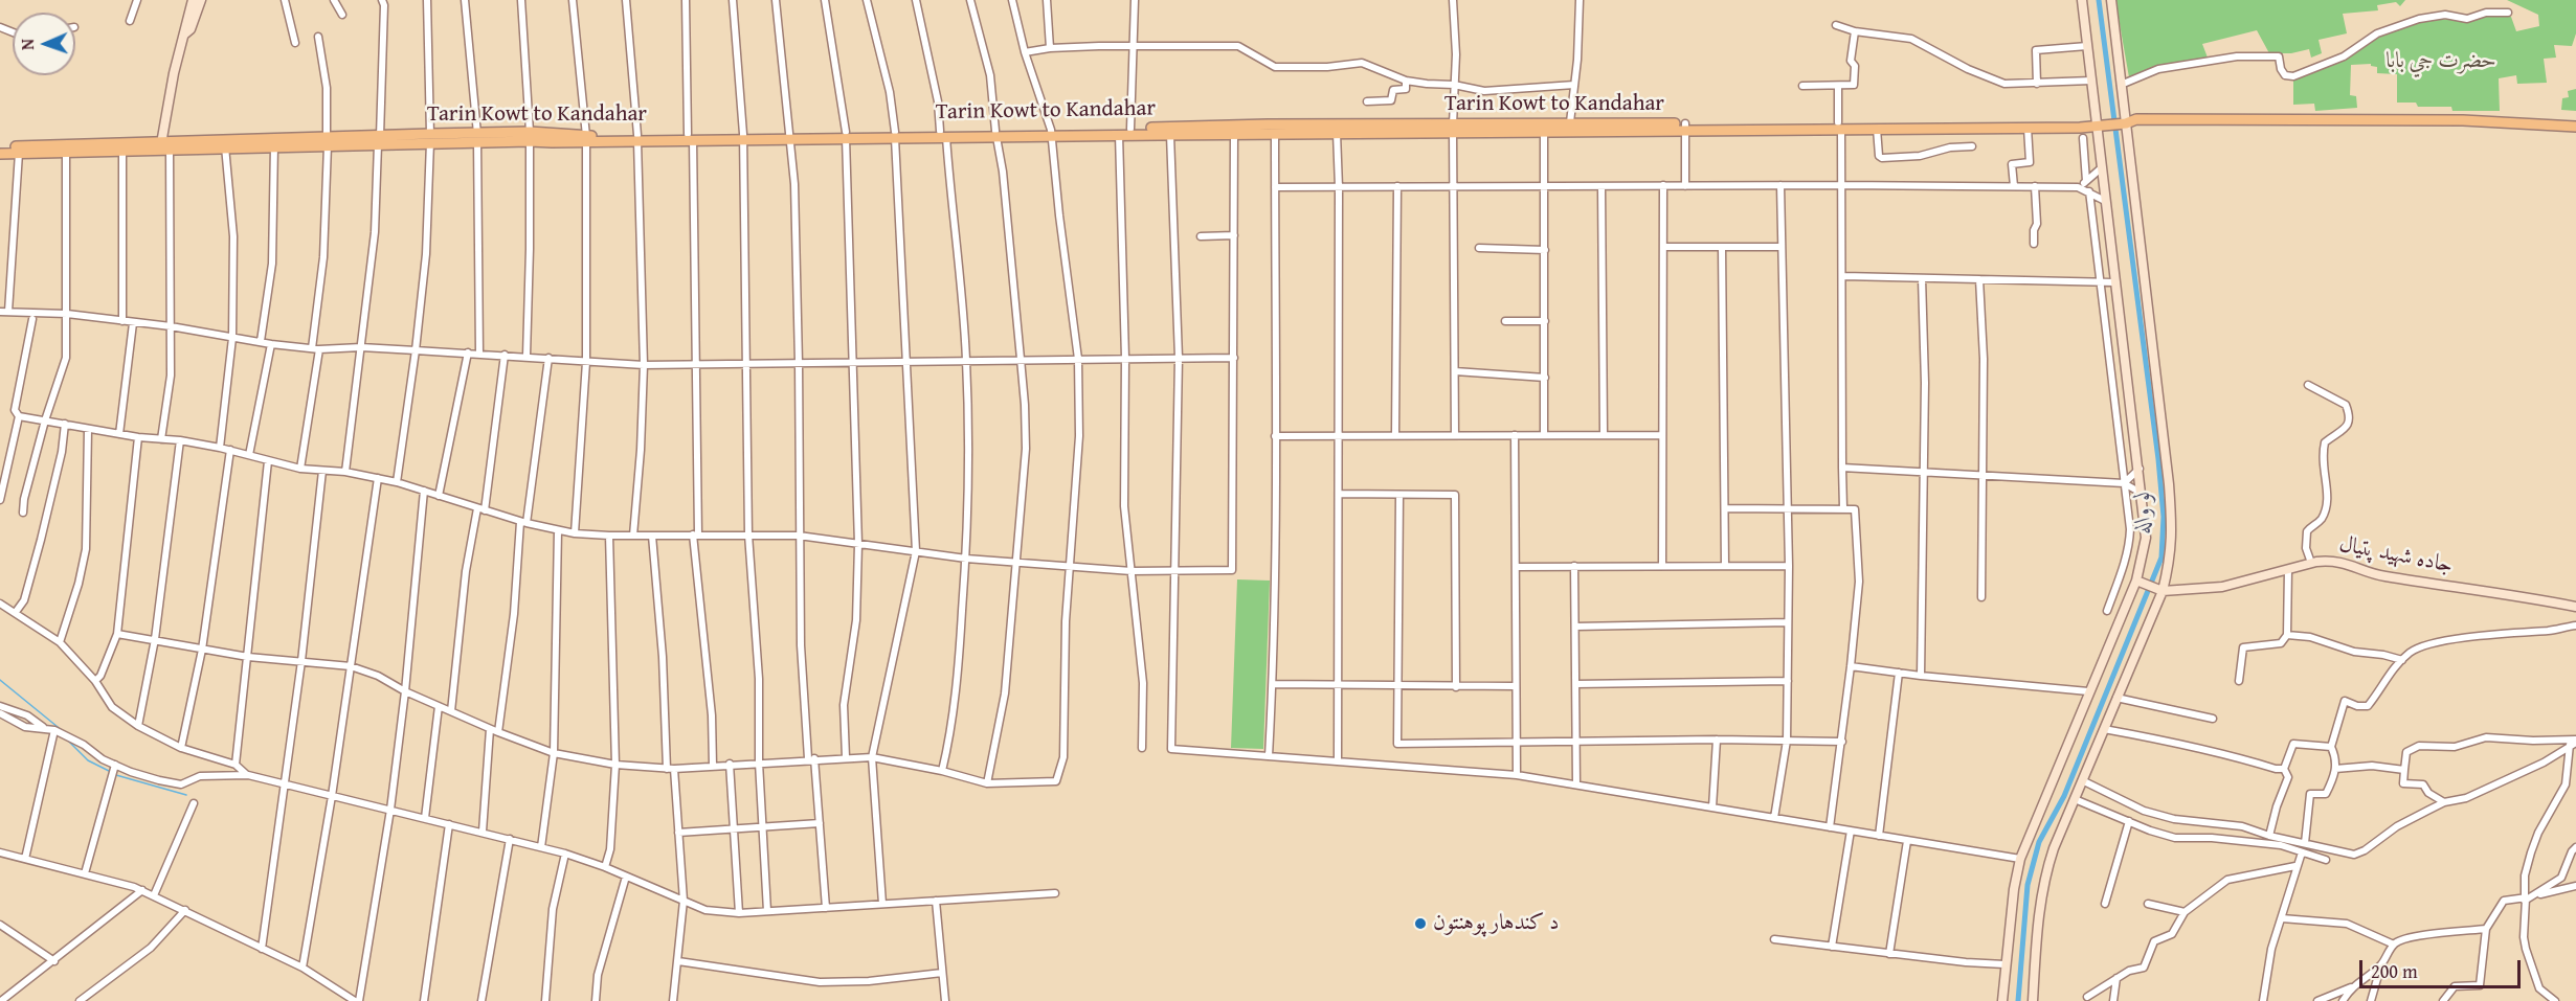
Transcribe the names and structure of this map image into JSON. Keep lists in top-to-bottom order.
{
  "streets": {
    "main road": ["Tarin Kowt to Kandahar"],
    "street": ["جاده شهید پتیال"]
  },
  "water": ["لو واله"],
  "parks": ["حضرت جي بابا"],
  "places": ["د کندهار پوهنتون"],
  "scale_bar": "200 m",
  "north": "left"
}
